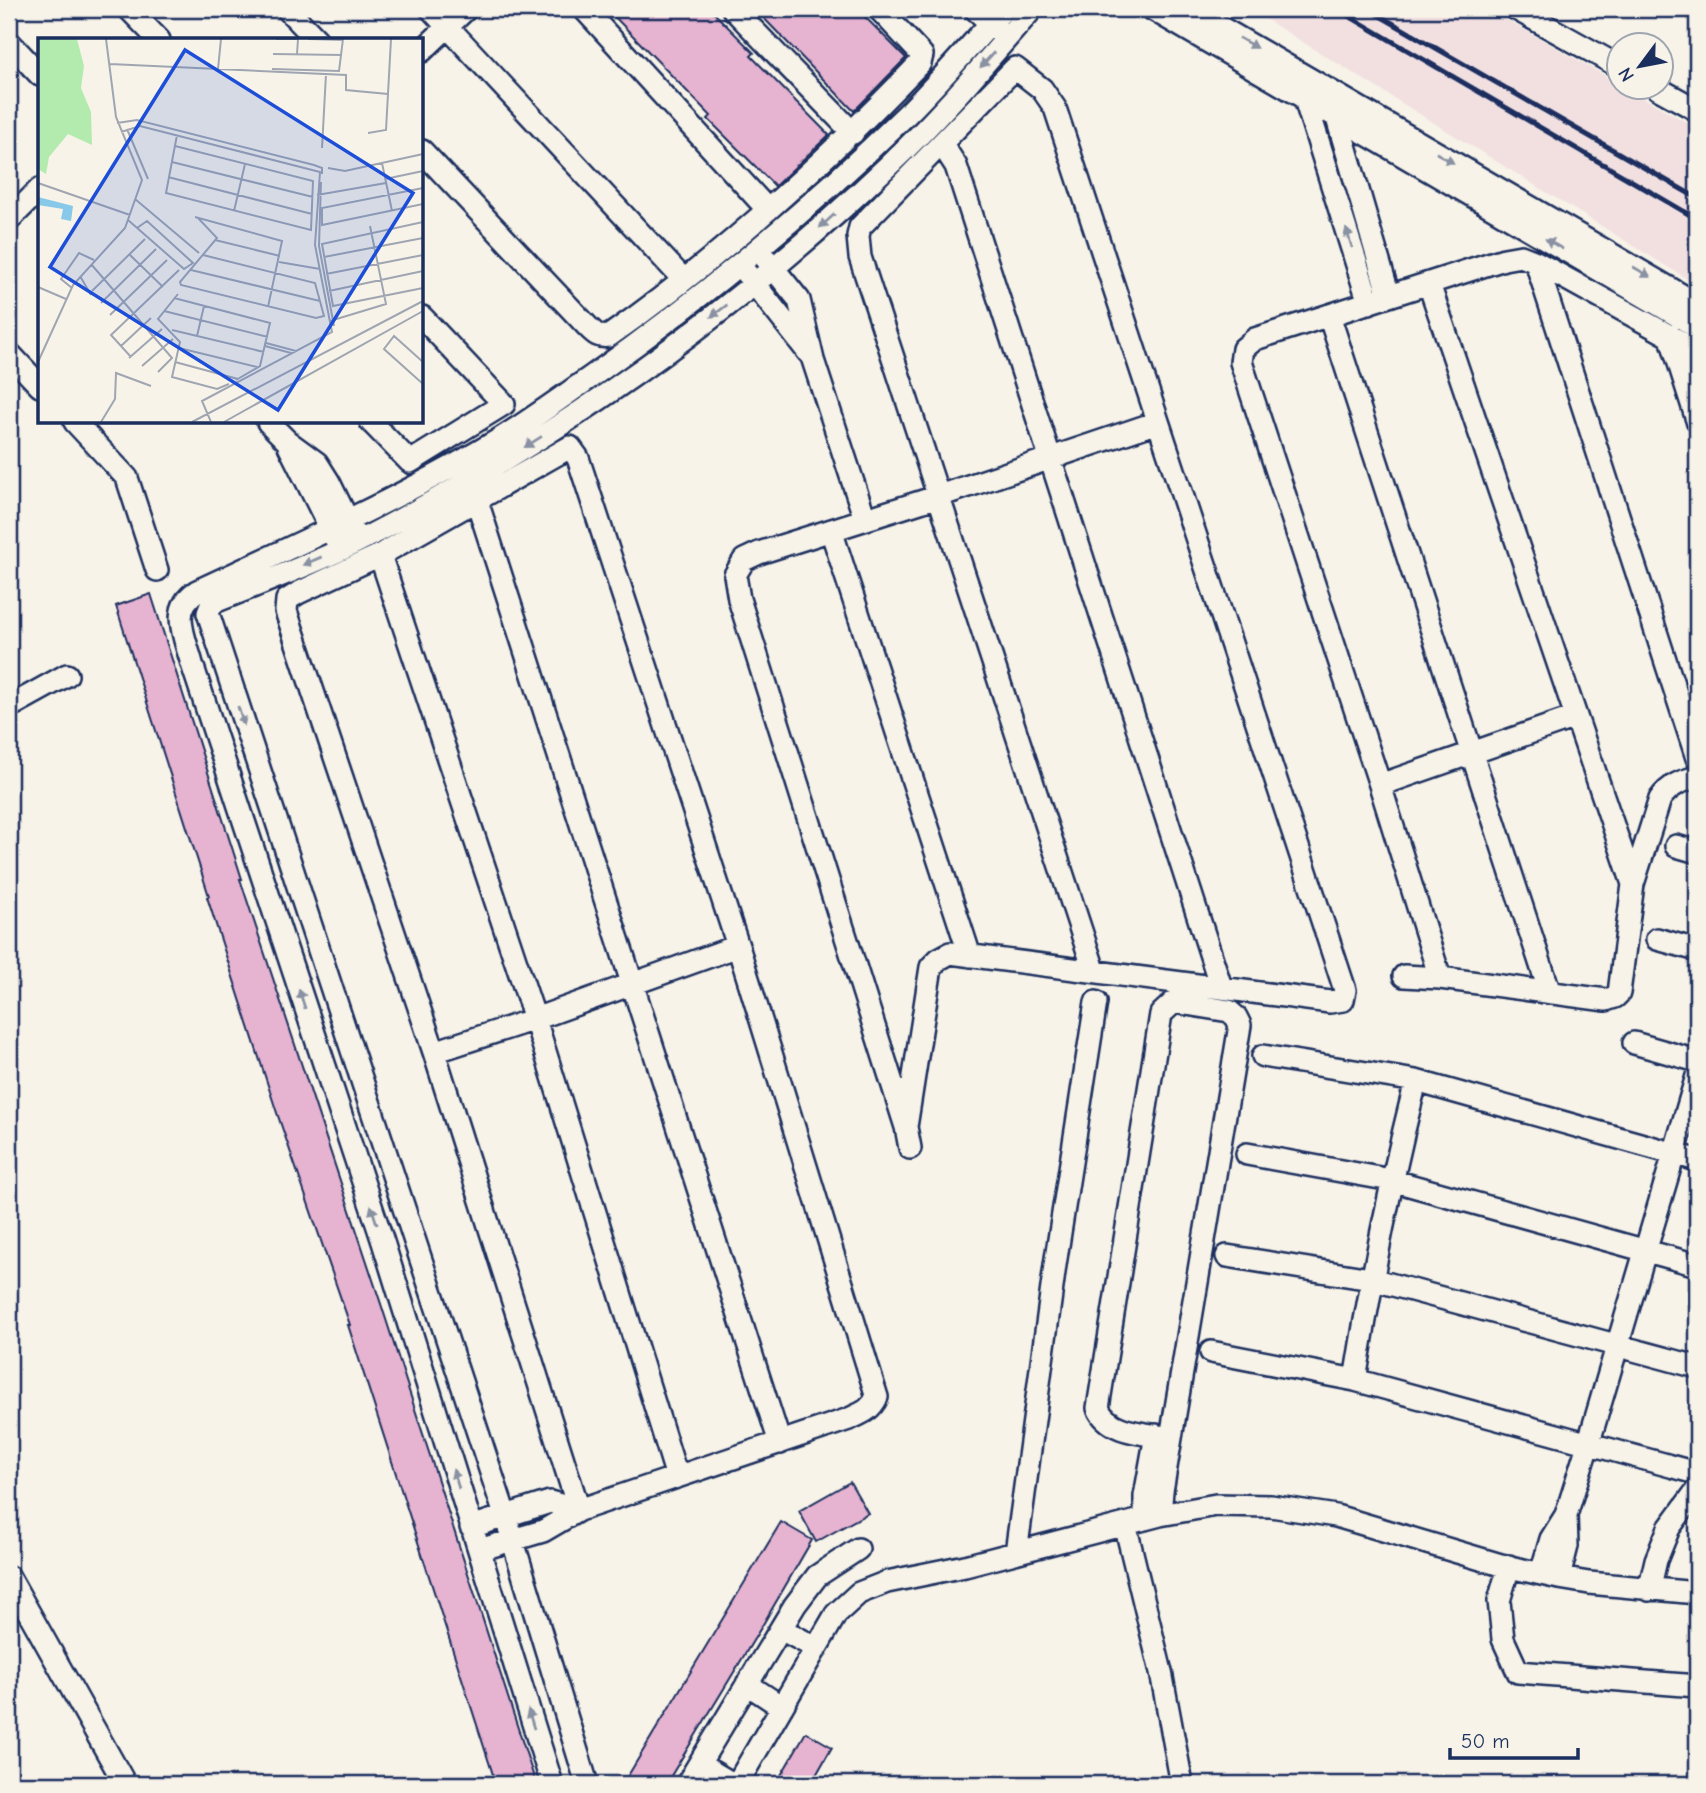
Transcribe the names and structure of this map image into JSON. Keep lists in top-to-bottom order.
{
  "scale_bar": "50 m",
  "north": "bottom left"
}
